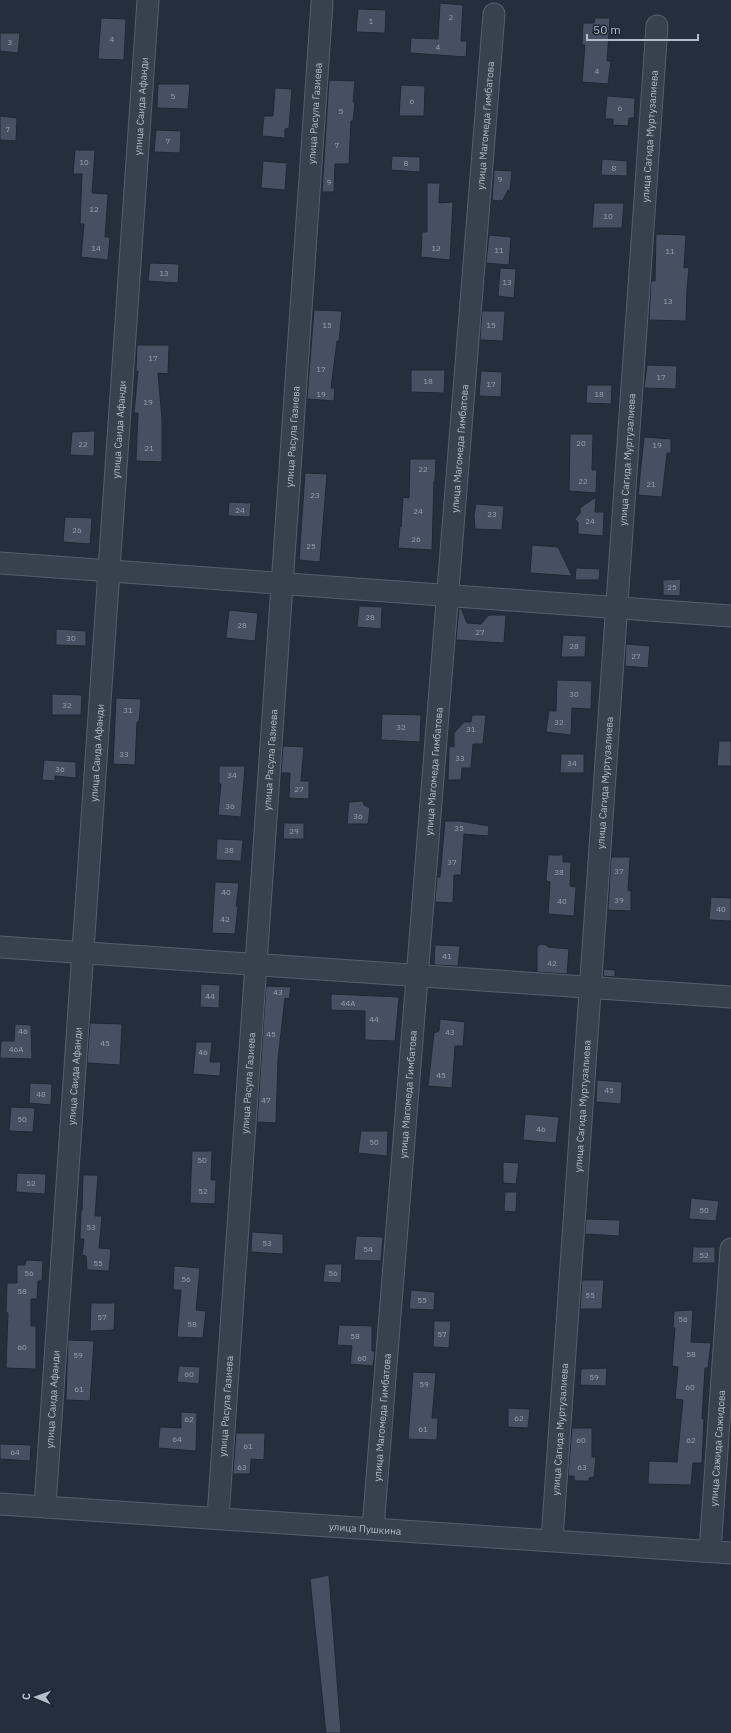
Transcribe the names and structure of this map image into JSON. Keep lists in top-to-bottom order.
{
  "streets": {
    "street": [
      "улица Саида Афанди",
      "улица Расула Газиева",
      "улица Магомеда Гимбатова",
      "улица Сагида Муртузалиева",
      "улица Сажида Сажидова",
      "улица Пушкина"
    ]
  },
  "crossings": [
    ["улица Саида Афанди", "улица Пушкина"],
    ["улица Расула Газиева", "улица Пушкина"],
    ["улица Магомеда Гимбатова", "улица Пушкина"],
    ["улица Сагида Муртузалиева", "улица Пушкина"],
    ["улица Сажида Сажидова", "улица Пушкина"]
  ],
  "house_numbers": [
    "2",
    "1",
    "4",
    "3",
    "4",
    "4",
    "5",
    "6",
    "6",
    "5",
    "7",
    "7",
    "7",
    "10",
    "8",
    "8",
    "9",
    "9",
    "12",
    "10",
    "14",
    "12",
    "11",
    "11",
    "13",
    "13",
    "13",
    "15",
    "15",
    "17",
    "17",
    "17",
    "18",
    "17",
    "19",
    "18",
    "19",
    "20",
    "22",
    "19",
    "21",
    "22",
    "22",
    "21",
    "23",
    "24",
    "24",
    "23",
    "24",
    "26",
    "26",
    "25",
    "25",
    "28",
    "28",
    "27",
    "30",
    "28",
    "27",
    "30",
    "32",
    "31",
    "32",
    "32",
    "31",
    "33",
    "33",
    "34",
    "36",
    "34",
    "27",
    "36",
    "36",
    "35",
    "29",
    "38",
    "37",
    "37",
    "38",
    "40",
    "39",
    "40",
    "40",
    "42",
    "41",
    "42",
    "43",
    "44",
    "44А",
    "44",
    "46",
    "43",
    "45",
    "45",
    "46А",
    "46",
    "45",
    "45",
    "48",
    "47",
    "50",
    "46",
    "50",
    "50",
    "52",
    "52",
    "50",
    "53",
    "53",
    "54",
    "52",
    "55",
    "56",
    "56",
    "56",
    "58",
    "55",
    "55",
    "57",
    "56",
    "58",
    "57",
    "58",
    "60",
    "58",
    "59",
    "60",
    "60",
    "59",
    "59",
    "60",
    "61",
    "62",
    "62",
    "61",
    "64",
    "60",
    "62",
    "61",
    "64",
    "63",
    "63"
  ],
  "scale_bar": "50 m",
  "north": "left"
}
